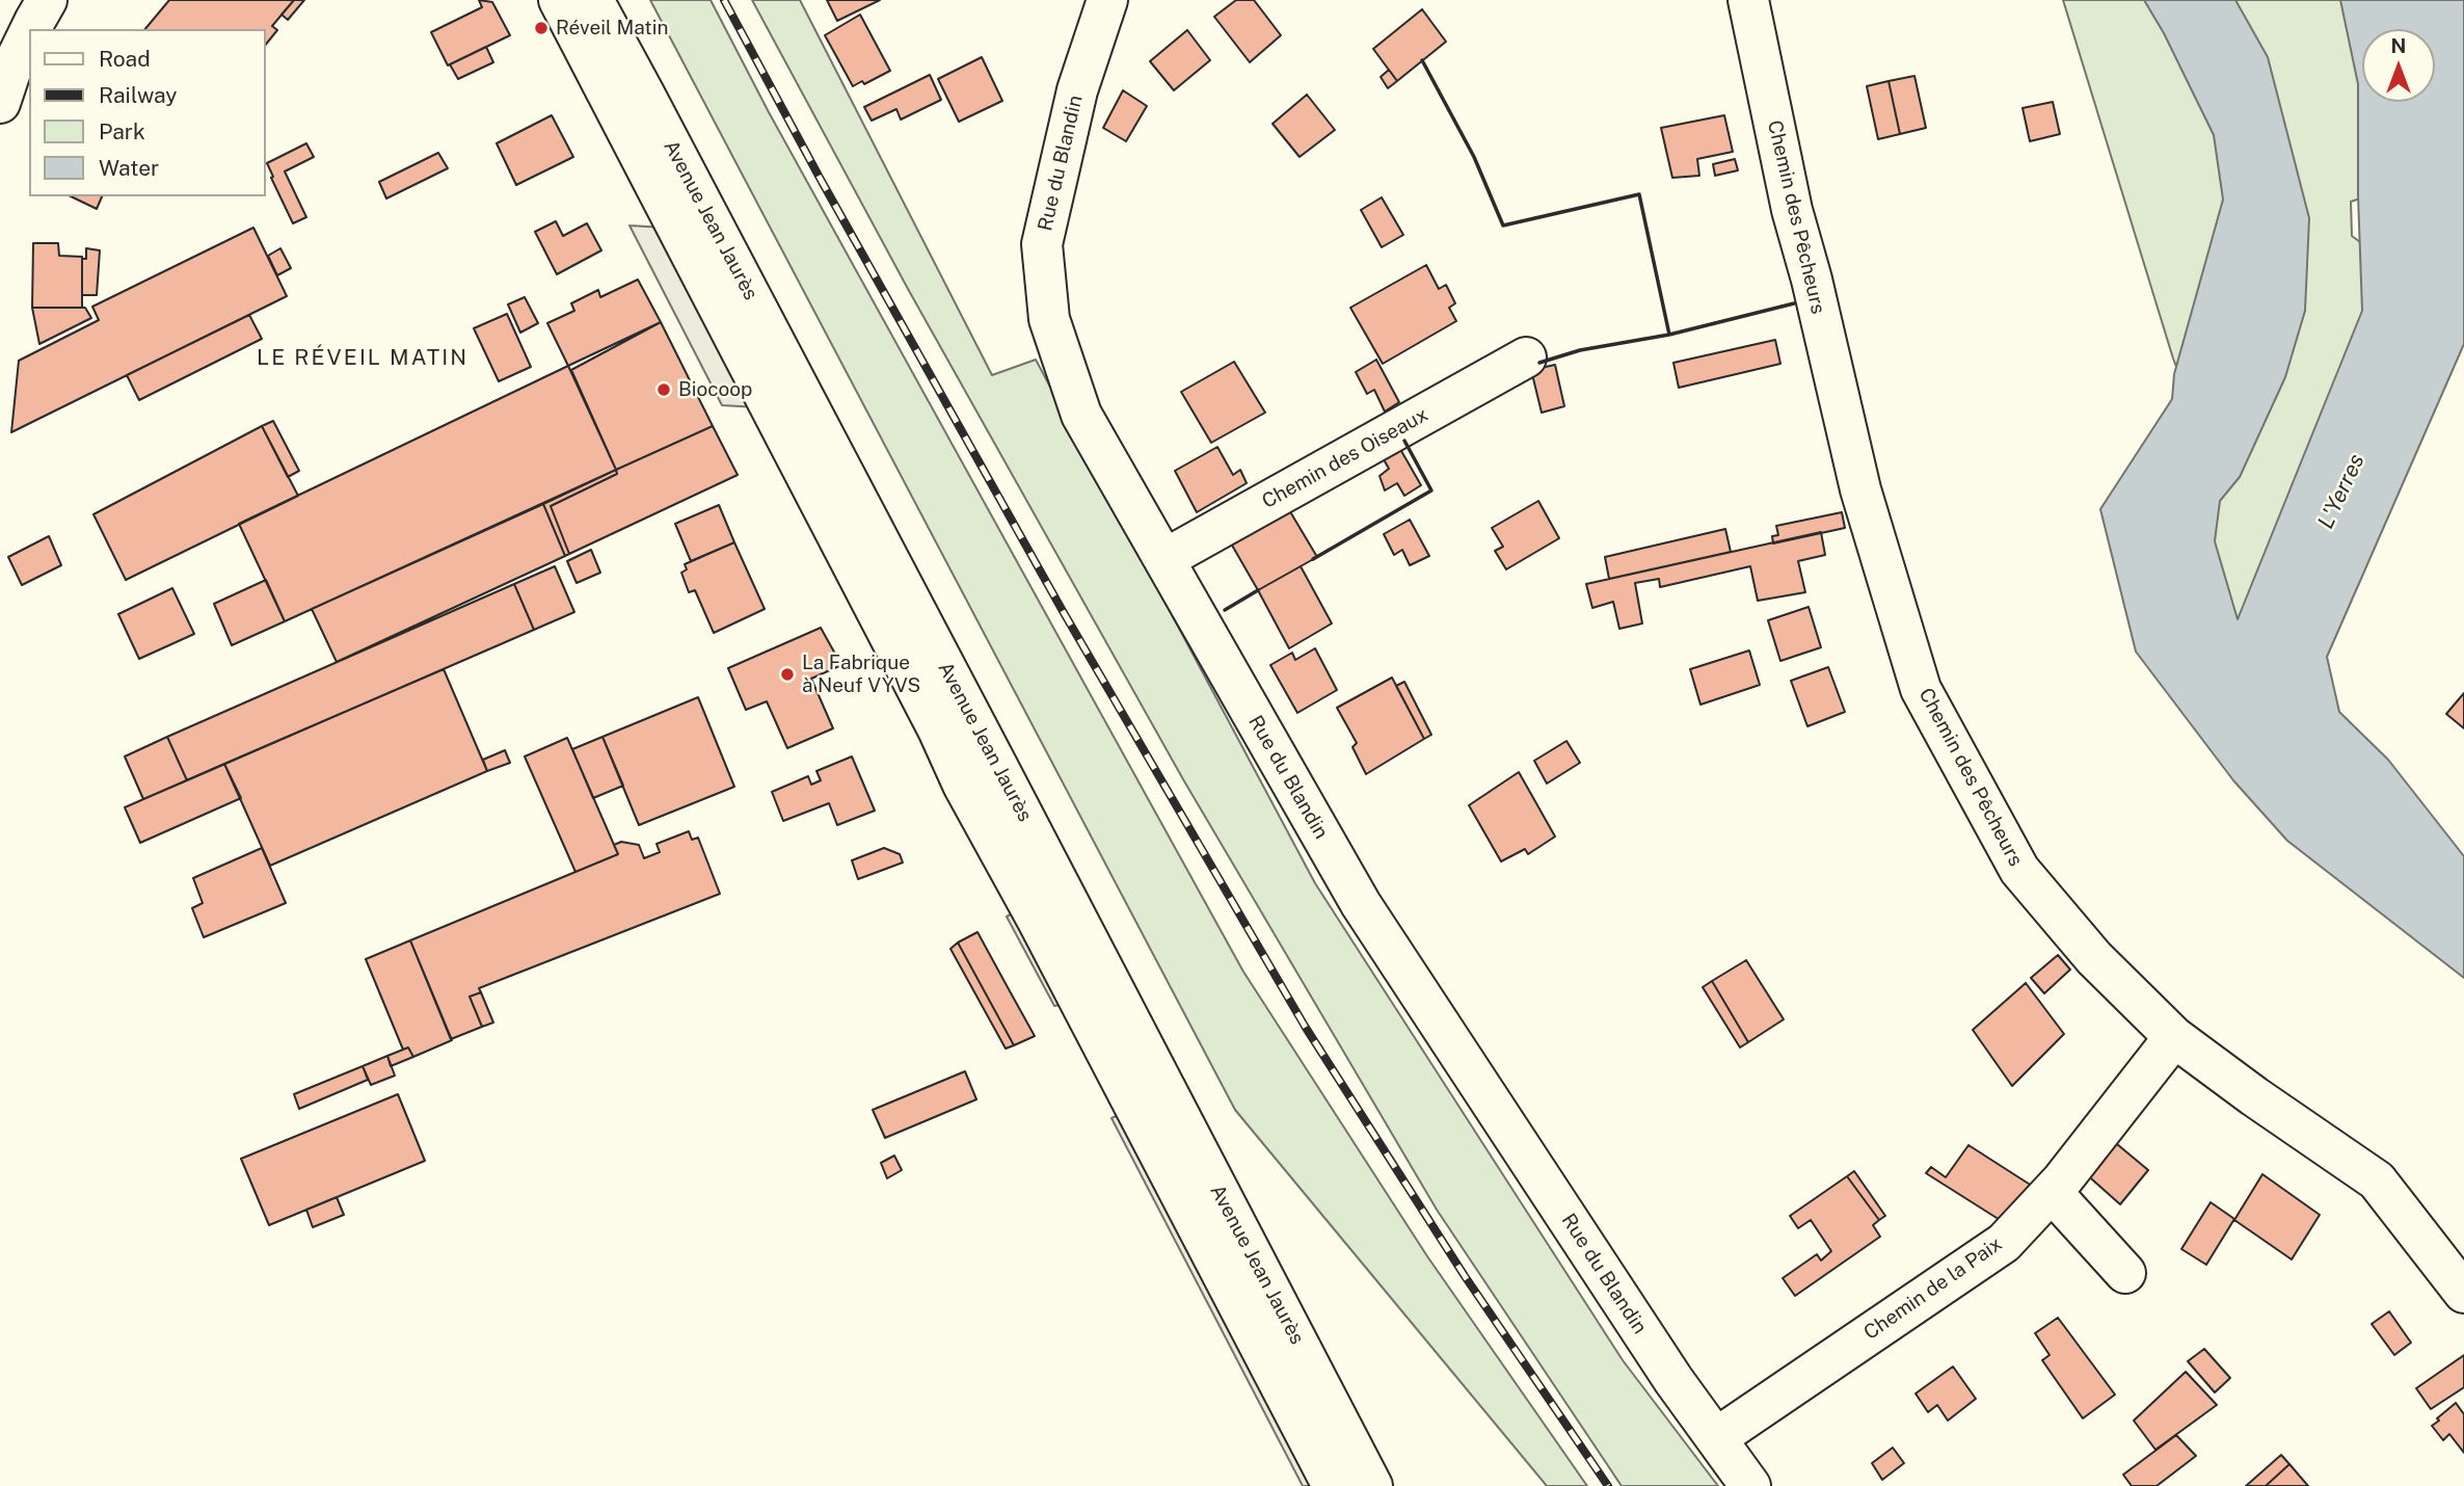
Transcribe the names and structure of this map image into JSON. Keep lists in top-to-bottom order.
{
  "streets": {
    "main road": [
      "Rue du Blandin",
      "Chemin des Pêcheurs",
      "Avenue Jean Jaurès",
      "Chemin des Oiseaux",
      "Chemin de la Paix"
    ]
  },
  "crossings": [
    ["Rue du Blandin", "Chemin des Oiseaux"],
    ["Rue du Blandin", "Chemin de la Paix"],
    ["Chemin des Pêcheurs", "Chemin de la Paix"]
  ],
  "districts": ["LE RÉVEIL MATIN"],
  "water": ["L'Yerres"],
  "places": ["Réveil Matin", "Biocoop", "La Fabrique à Neuf VYVS"],
  "legend": [
    "Road",
    "Railway",
    "Park",
    "Water"
  ],
  "north": "top"
}
